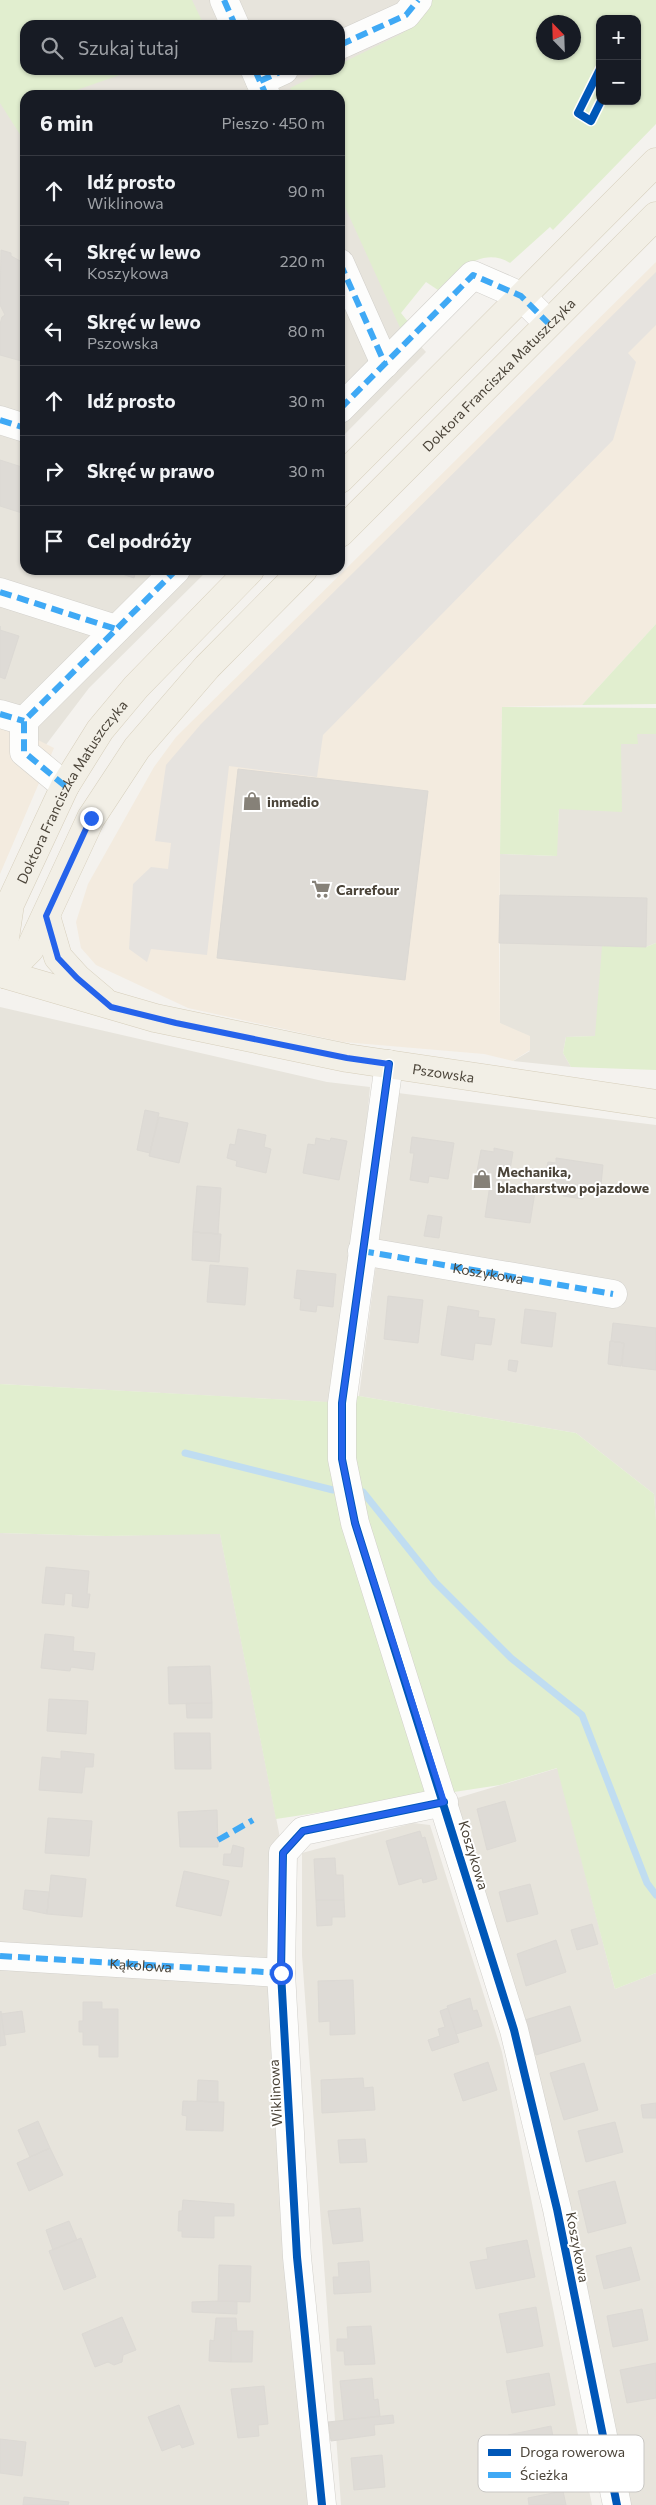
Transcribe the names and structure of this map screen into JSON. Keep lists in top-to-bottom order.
{
  "streets": {
    "main road": ["Doktora Franciszka Matuszczyka", "Pszowska"],
    "street": ["Koszykowa", "Kąkolowa", "Wiklinowa"]
  },
  "crossings": [
    ["Doktora Franciszka Matuszczyka", "Pszowska"],
    ["Pszowska", "Koszykowa"],
    ["Koszykowa", "Wiklinowa"],
    ["Kąkolowa", "Wiklinowa"]
  ],
  "places": {
    "shop": ["inmedio", "Mechanika, blacharstwo pojazdowe"],
    "supermarket": ["Carrefour"]
  },
  "legend": ["Droga rowerowa", "Ścieżka"],
  "north": "top left",
  "page": {
    "map_buttons": ["+", "−"],
    "search": "Szukaj tutaj",
    "heading": ["6 min", "Pieszo · 450 m"],
    "list": [
      ["Idź prosto", "Wiklinowa", "90 m"],
      ["Skręć w lewo", "Koszykowa", "220 m"],
      ["Skręć w lewo", "Pszowska", "80 m"],
      ["Idź prosto", "30 m"],
      ["Skręć w prawo", "30 m"],
      "Cel podróży"
    ]
  }
}
